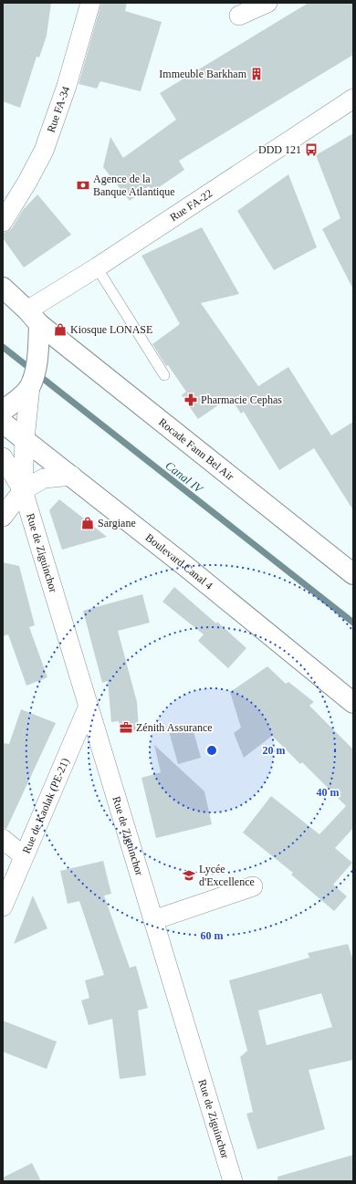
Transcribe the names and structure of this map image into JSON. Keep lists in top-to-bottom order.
{
  "streets": {
    "main road": ["Rocade Fann Bel Air", "Boulevard Canal 4"],
    "street": [
      "Rue FA-34",
      "Rue FA-22",
      "Rue de Ziguinchor",
      "Rue de Kaolak (PE-21)"
    ]
  },
  "crossings": [
    ["Rue FA-22", "Rocade Fann Bel Air"],
    ["Rue de Ziguinchor", "Rue de Kaolak (PE-21)"]
  ],
  "water": ["Canal IV"],
  "places": {
    "building": ["Immeuble Barkham"],
    "bus stop": ["DDD 121"],
    "bank": ["Agence de la Banque Atlantique"],
    "shop": ["Kiosque LONASE", "Sargiane"],
    "pharmacy": ["Pharmacie Cephas"],
    "office": ["Zénith Assurance"],
    "school or university": ["Lycée d'Excellence"]
  },
  "rings": ["20 m", "40 m", "60 m"]
}
